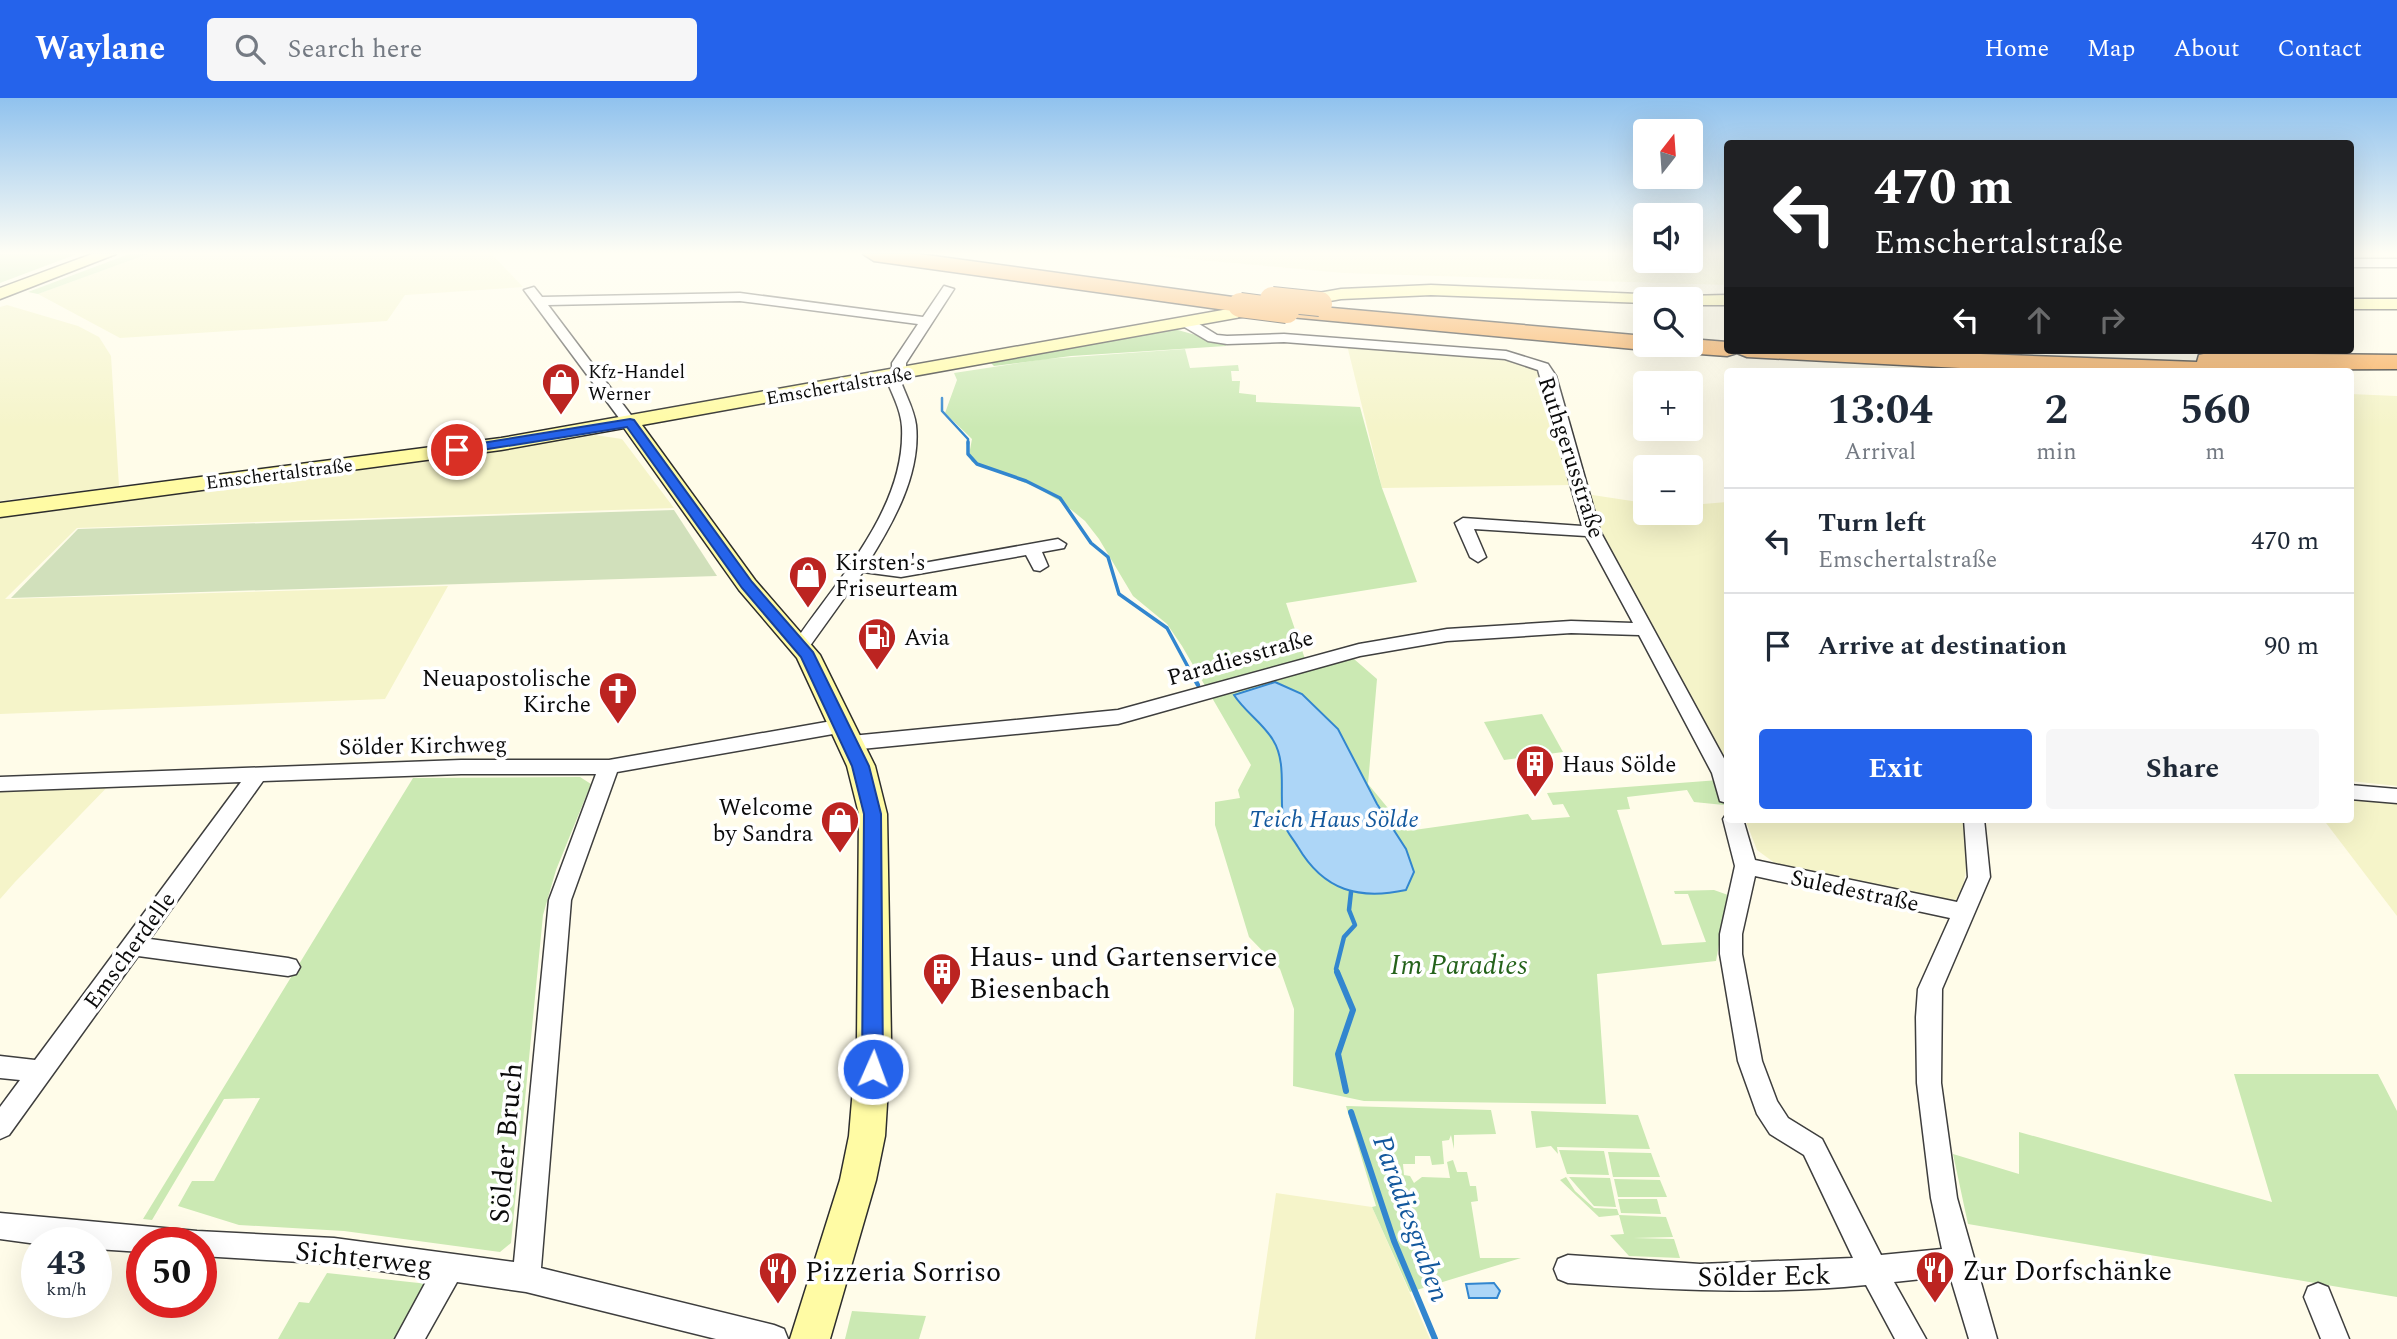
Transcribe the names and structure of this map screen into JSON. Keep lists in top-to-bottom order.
{
  "streets": {
    "main road": ["Emschertalstraße"],
    "street": [
      "Ruthgerusstraße",
      "Paradiesstraße",
      "Sölder Kirchweg",
      "Suledestraße",
      "Emscherdelle",
      "Sölder Bruch",
      "Sichterweg",
      "Sölder Eck"
    ]
  },
  "crossings": [
    ["Emschertalstraße", "Ruthgerusstraße"],
    ["Ruthgerusstraße", "Paradiesstraße"],
    ["Paradiesstraße", "Sölder Kirchweg"],
    ["Sölder Kirchweg", "Emscherdelle"],
    ["Sölder Kirchweg", "Sölder Bruch"],
    ["Sölder Bruch", "Sichterweg"]
  ],
  "water": ["Teich Haus Sölde", "Paradiesgraben"],
  "parks": ["Im Paradies"],
  "places": {
    "shop": ["Kfz-Handel Werner", "Kirsten's Friseurteam", "Welcome by Sandra"],
    "fuel station": ["Avia"],
    "church": ["Neuapostolische Kirche"],
    "building": ["Haus Sölde", "Haus- und Gartenservice Biesenbach"],
    "restaurant": ["Zur Dorfschänke", "Pizzeria Sorriso"]
  },
  "north": "top",
  "page": {
    "header": "Waylane",
    "search": "Search here",
    "nav": [
      "Home",
      "Map",
      "About",
      "Contact"
    ],
    "map_buttons": ["+", "−"],
    "turn": ["470 m", "Emschertalstraße"],
    "eta": [
      "13:04",
      "Arrival",
      "2",
      "min",
      "560",
      "m"
    ],
    "list": [
      {
        "name": "Turn left",
        "note": "Emschertalstraße",
        "value": "470 m"
      },
      {
        "name": "Arrive at destination",
        "value": "90 m"
      }
    ],
    "buttons": ["Exit", "Share"],
    "speed": "43 km/h",
    "limit": "50"
  }
}
